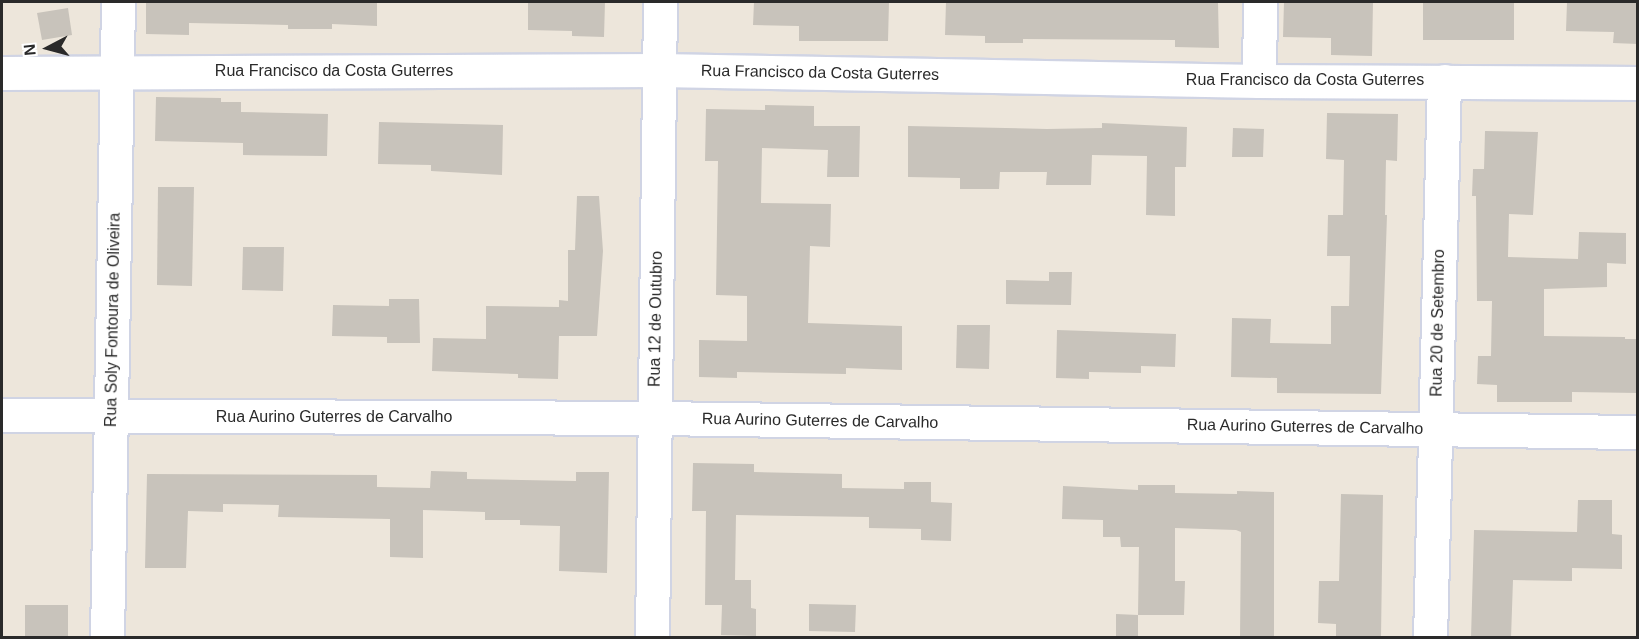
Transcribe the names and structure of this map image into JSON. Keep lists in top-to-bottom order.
{
  "streets": {
    "street": [
      "Rua Francisco da Costa Guterres",
      "Rua 12 de Outubro",
      "Rua Soly Fontoura de Oliveira",
      "Rua 20 de Setembro",
      "Rua Aurino Guterres de Carvalho"
    ]
  },
  "crossings": [
    ["Rua Francisco da Costa Guterres", "Rua 12 de Outubro"],
    ["Rua Francisco da Costa Guterres", "Rua Soly Fontoura de Oliveira"],
    ["Rua Francisco da Costa Guterres", "Rua 20 de Setembro"],
    ["Rua 12 de Outubro", "Rua Aurino Guterres de Carvalho"],
    ["Rua Soly Fontoura de Oliveira", "Rua Aurino Guterres de Carvalho"],
    ["Rua 20 de Setembro", "Rua Aurino Guterres de Carvalho"]
  ],
  "north": "left"
}
